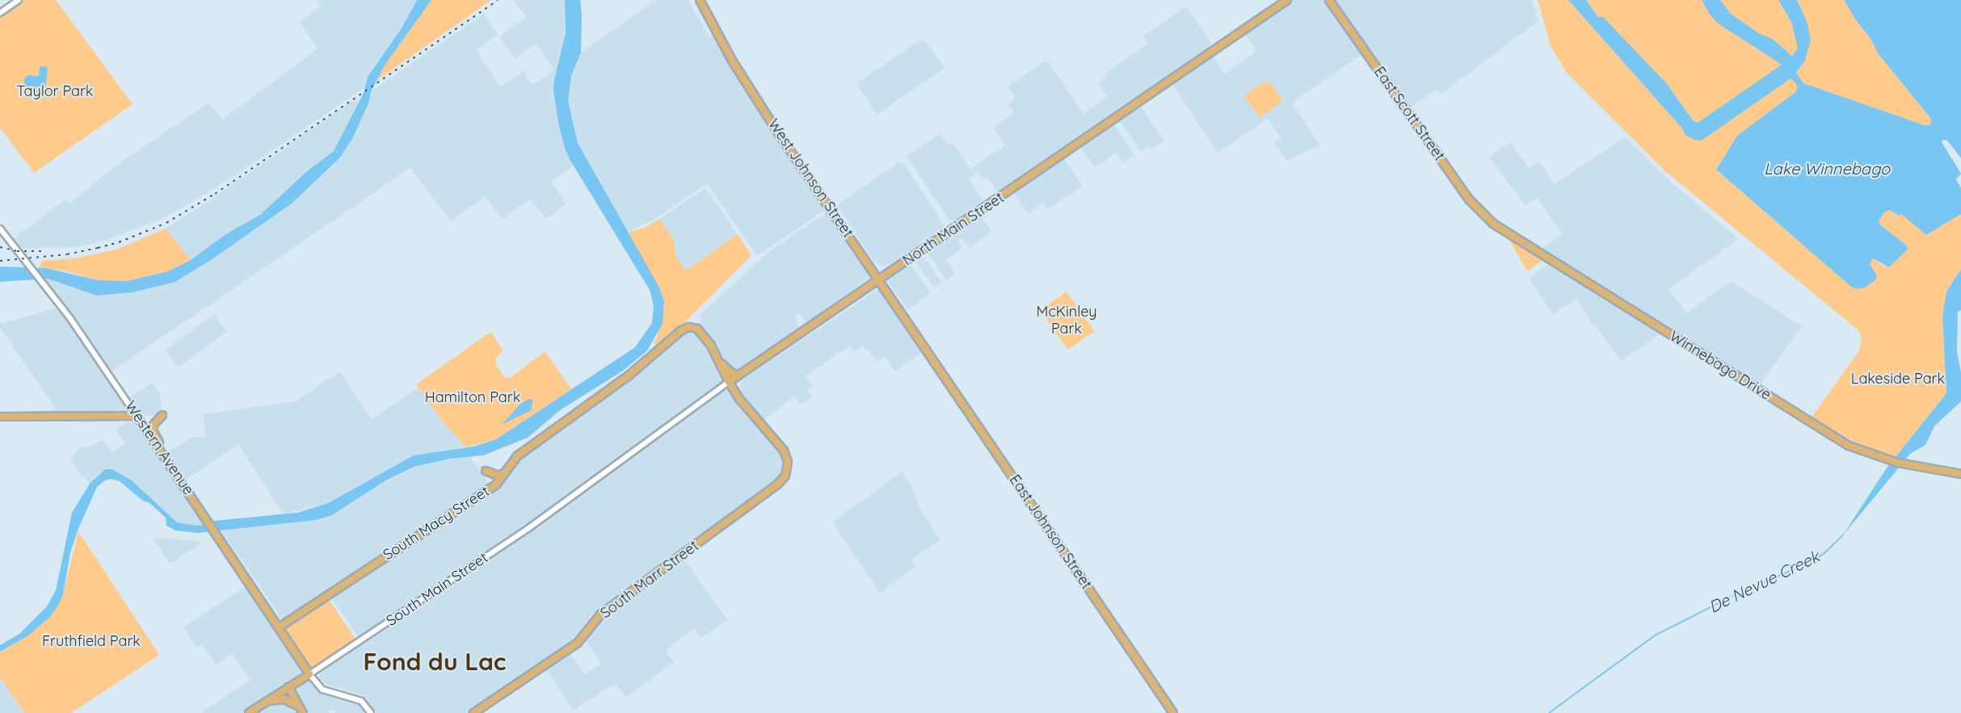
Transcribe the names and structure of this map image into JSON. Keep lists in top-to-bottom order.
{
  "streets": {
    "main road": [
      "East Scott Street",
      "West Johnson Street",
      "North Main Street",
      "Winnebago Drive",
      "Western Avenue",
      "South Macy Street",
      "East Johnson Street",
      "South Marr Street",
      "South Main Street"
    ]
  },
  "crossings": [
    ["East Scott Street", "Winnebago Drive"],
    ["West Johnson Street", "North Main Street"],
    ["West Johnson Street", "East Johnson Street"],
    ["North Main Street", "South Main Street"],
    ["Western Avenue", "South Macy Street"],
    ["Western Avenue", "South Main Street"]
  ],
  "districts": ["Fond du Lac"],
  "water": ["Lake Winnebago", "De Nevue Creek"],
  "parks": [
    "Taylor Park",
    "McKinley Park",
    "Lakeside Park",
    "Hamilton Park",
    "Fruthfield Park"
  ]
}
